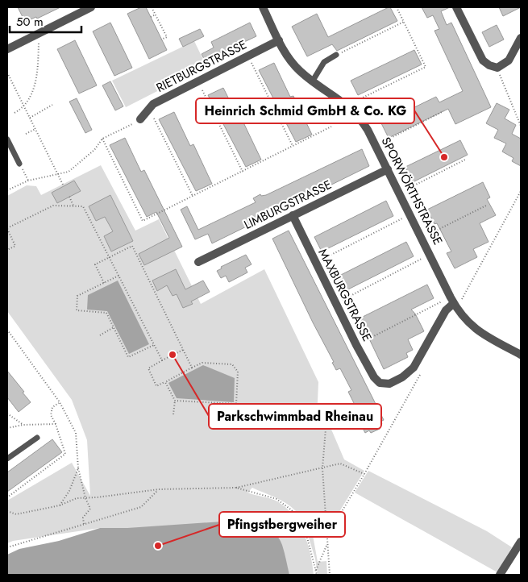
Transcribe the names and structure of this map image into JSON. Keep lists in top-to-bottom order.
{
  "streets": {
    "street": [
      "RIETBURGSTRASSE",
      "SPORWÖRTHSTRASSE",
      "LIMBURGSTRASSE",
      "MAXBURGSTRASSE"
    ]
  },
  "crossings": [
    ["RIETBURGSTRASSE", "SPORWÖRTHSTRASSE"],
    ["SPORWÖRTHSTRASSE", "LIMBURGSTRASSE"],
    ["SPORWÖRTHSTRASSE", "MAXBURGSTRASSE"],
    ["LIMBURGSTRASSE", "MAXBURGSTRASSE"]
  ],
  "places": ["Heinrich Schmid GmbH & Co. KG", "Parkschwimmbad Rheinau", "Pfingstbergweiher"],
  "scale_bar": "50 m"
}
